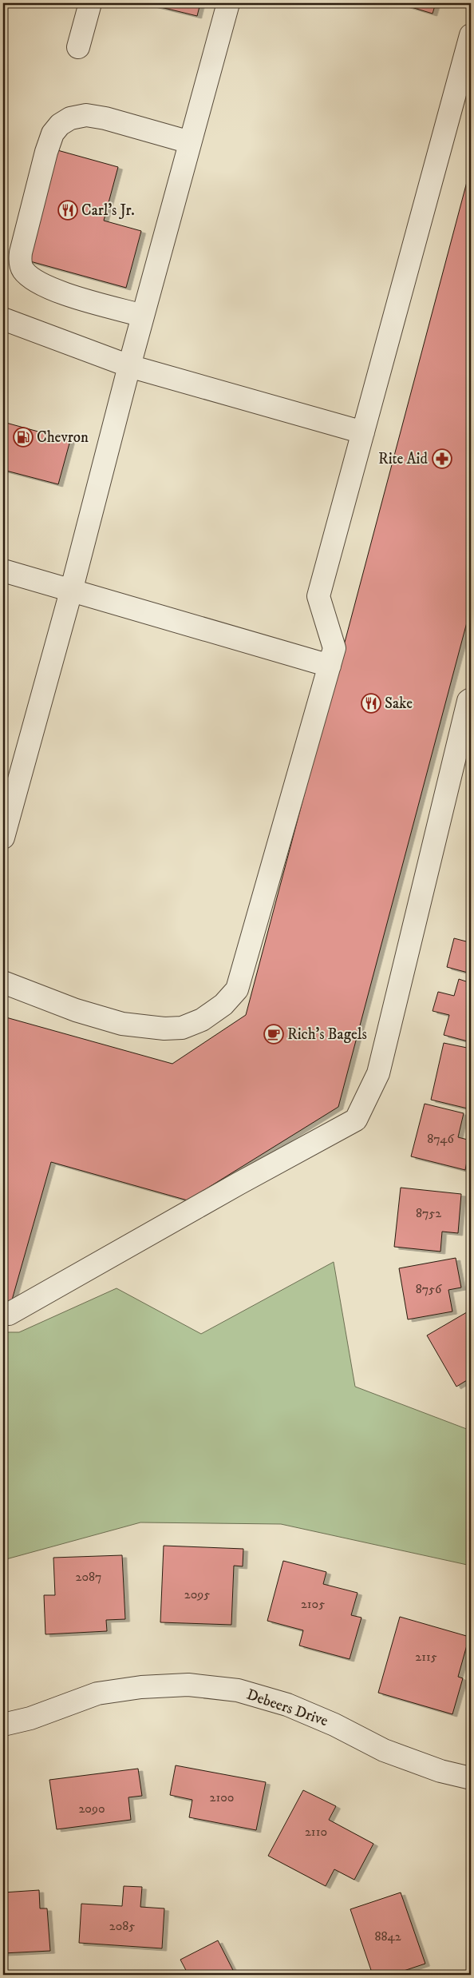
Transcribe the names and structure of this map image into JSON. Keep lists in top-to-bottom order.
{
  "streets": {
    "street": ["Debeers Drive"]
  },
  "places": {
    "restaurant": ["Carl's Jr.", "Sake"],
    "fuel station": ["Chevron"],
    "pharmacy": ["Rite Aid"],
    "cafe": ["Rich's Bagels"]
  },
  "house_numbers": [
    "8746",
    "8752",
    "8756",
    "2087",
    "2095",
    "2105",
    "2115",
    "2100",
    "2090",
    "2110",
    "2085",
    "8842"
  ]
}
